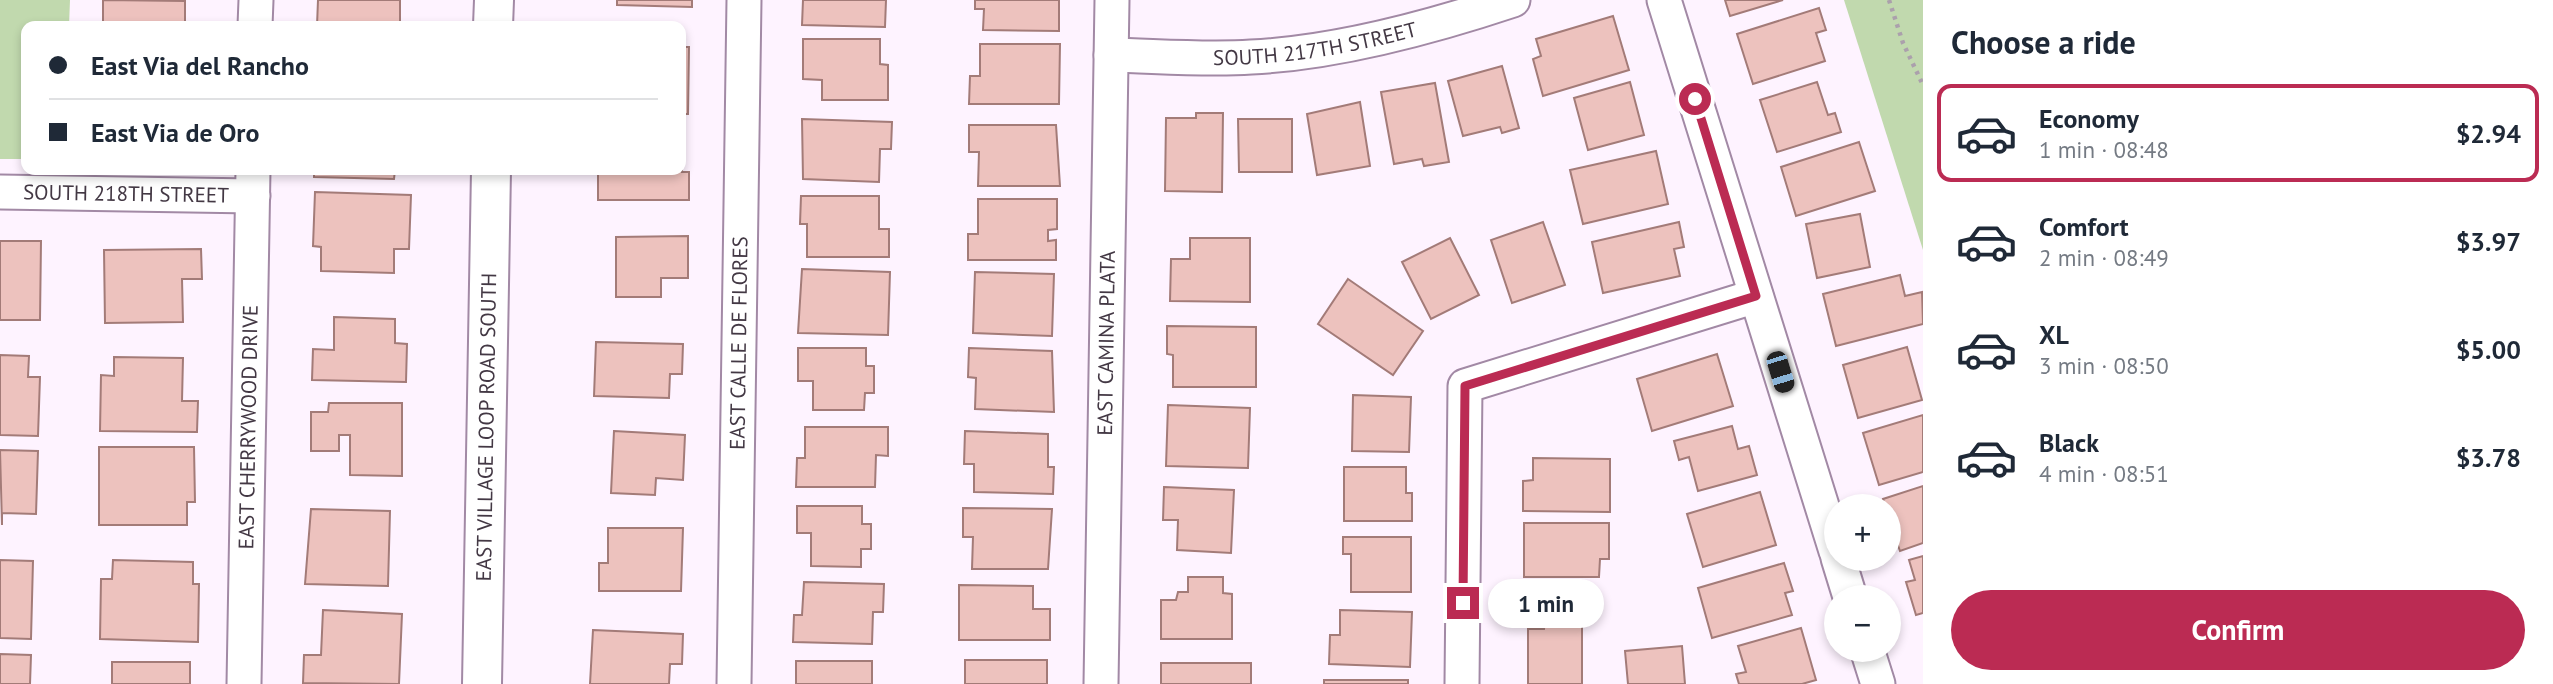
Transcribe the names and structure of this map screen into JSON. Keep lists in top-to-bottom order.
{
  "streets": {
    "street": [
      "SOUTH 217TH STREET",
      "SOUTH 218TH STREET",
      "EAST CALLE DE FLORES",
      "EAST CAMINA PLATA",
      "EAST CHERRYWOOD DRIVE",
      "EAST VILLAGE LOOP ROAD SOUTH"
    ]
  },
  "crossings": [
    ["SOUTH 217TH STREET", "EAST CAMINA PLATA"],
    ["SOUTH 218TH STREET", "EAST CHERRYWOOD DRIVE"]
  ],
  "page": {
    "heading": "Choose a ride",
    "banner": ["East Via del Rancho", "East Via de Oro"],
    "list": [
      {
        "name": "Economy",
        "note": "1 min · 08:48",
        "value": "$2.94"
      },
      {
        "name": "Comfort",
        "note": "2 min · 08:49",
        "value": "$3.97"
      },
      {
        "name": "XL",
        "note": "3 min · 08:50",
        "value": "$5.00"
      },
      {
        "name": "Black",
        "note": "4 min · 08:51",
        "value": "$3.78"
      }
    ],
    "map_buttons": ["+", "−"],
    "buttons": "Confirm",
    "bubble": "1 min"
  }
}
